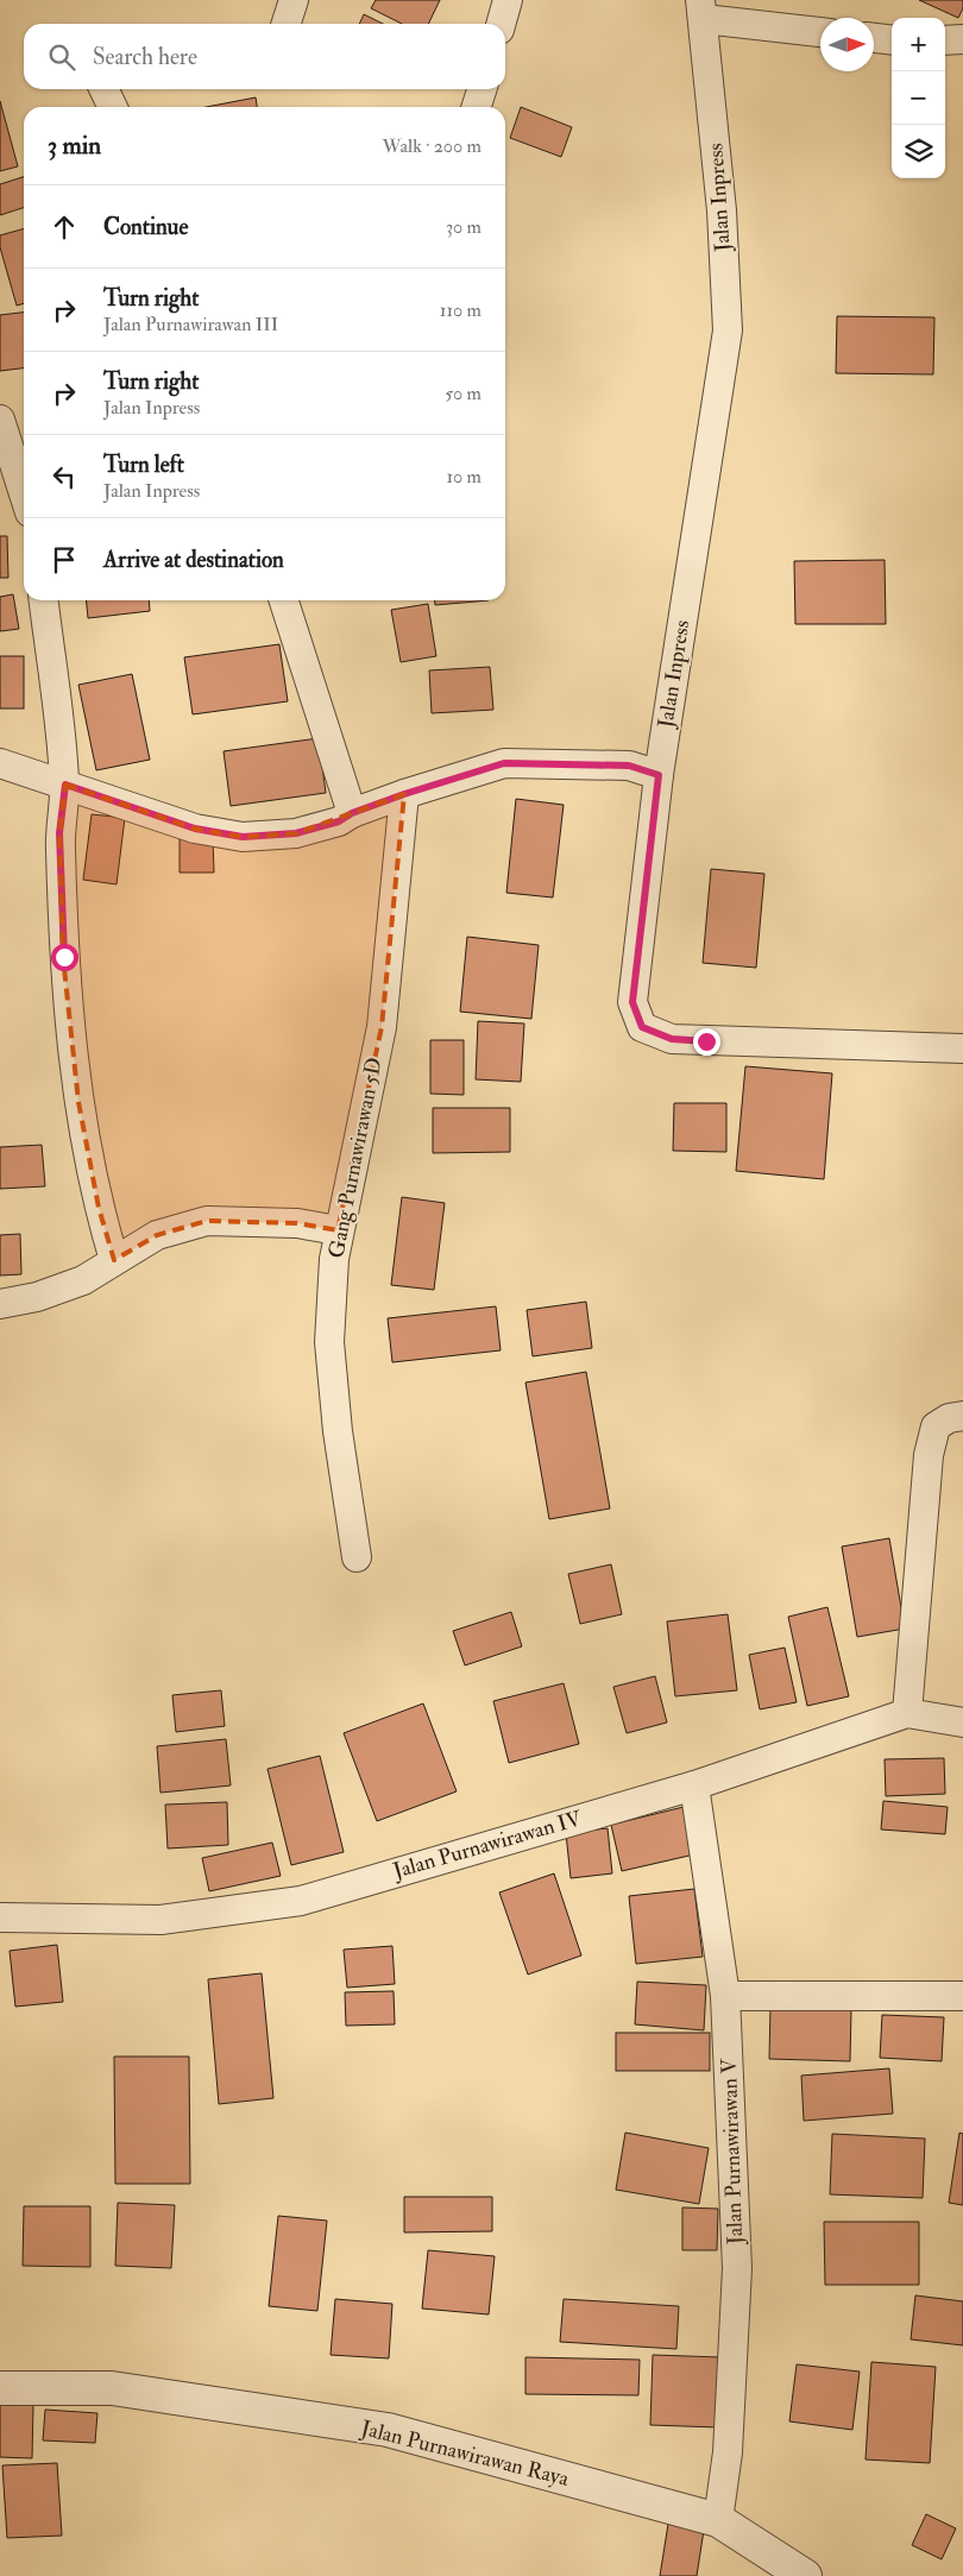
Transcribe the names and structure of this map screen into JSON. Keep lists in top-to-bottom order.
{
  "streets": {
    "street": [
      "Jalan Inpress",
      "Gang Purnawirawan 5D",
      "Jalan Purnawirawan IV",
      "Jalan Purnawirawan V",
      "Jalan Purnawirawan Raya"
    ]
  },
  "crossings": [
    ["Jalan Purnawirawan IV", "Jalan Purnawirawan V"],
    ["Jalan Purnawirawan V", "Jalan Purnawirawan Raya"]
  ],
  "north": "right",
  "page": {
    "map_buttons": ["+", "−"],
    "search": "Search here",
    "heading": ["3 min", "Walk · 200 m"],
    "list": [
      ["Continue", "30 m"],
      ["Turn right", "Jalan Purnawirawan III", "110 m"],
      ["Turn right", "Jalan Inpress", "50 m"],
      ["Turn left", "Jalan Inpress", "10 m"],
      "Arrive at destination"
    ]
  }
}
